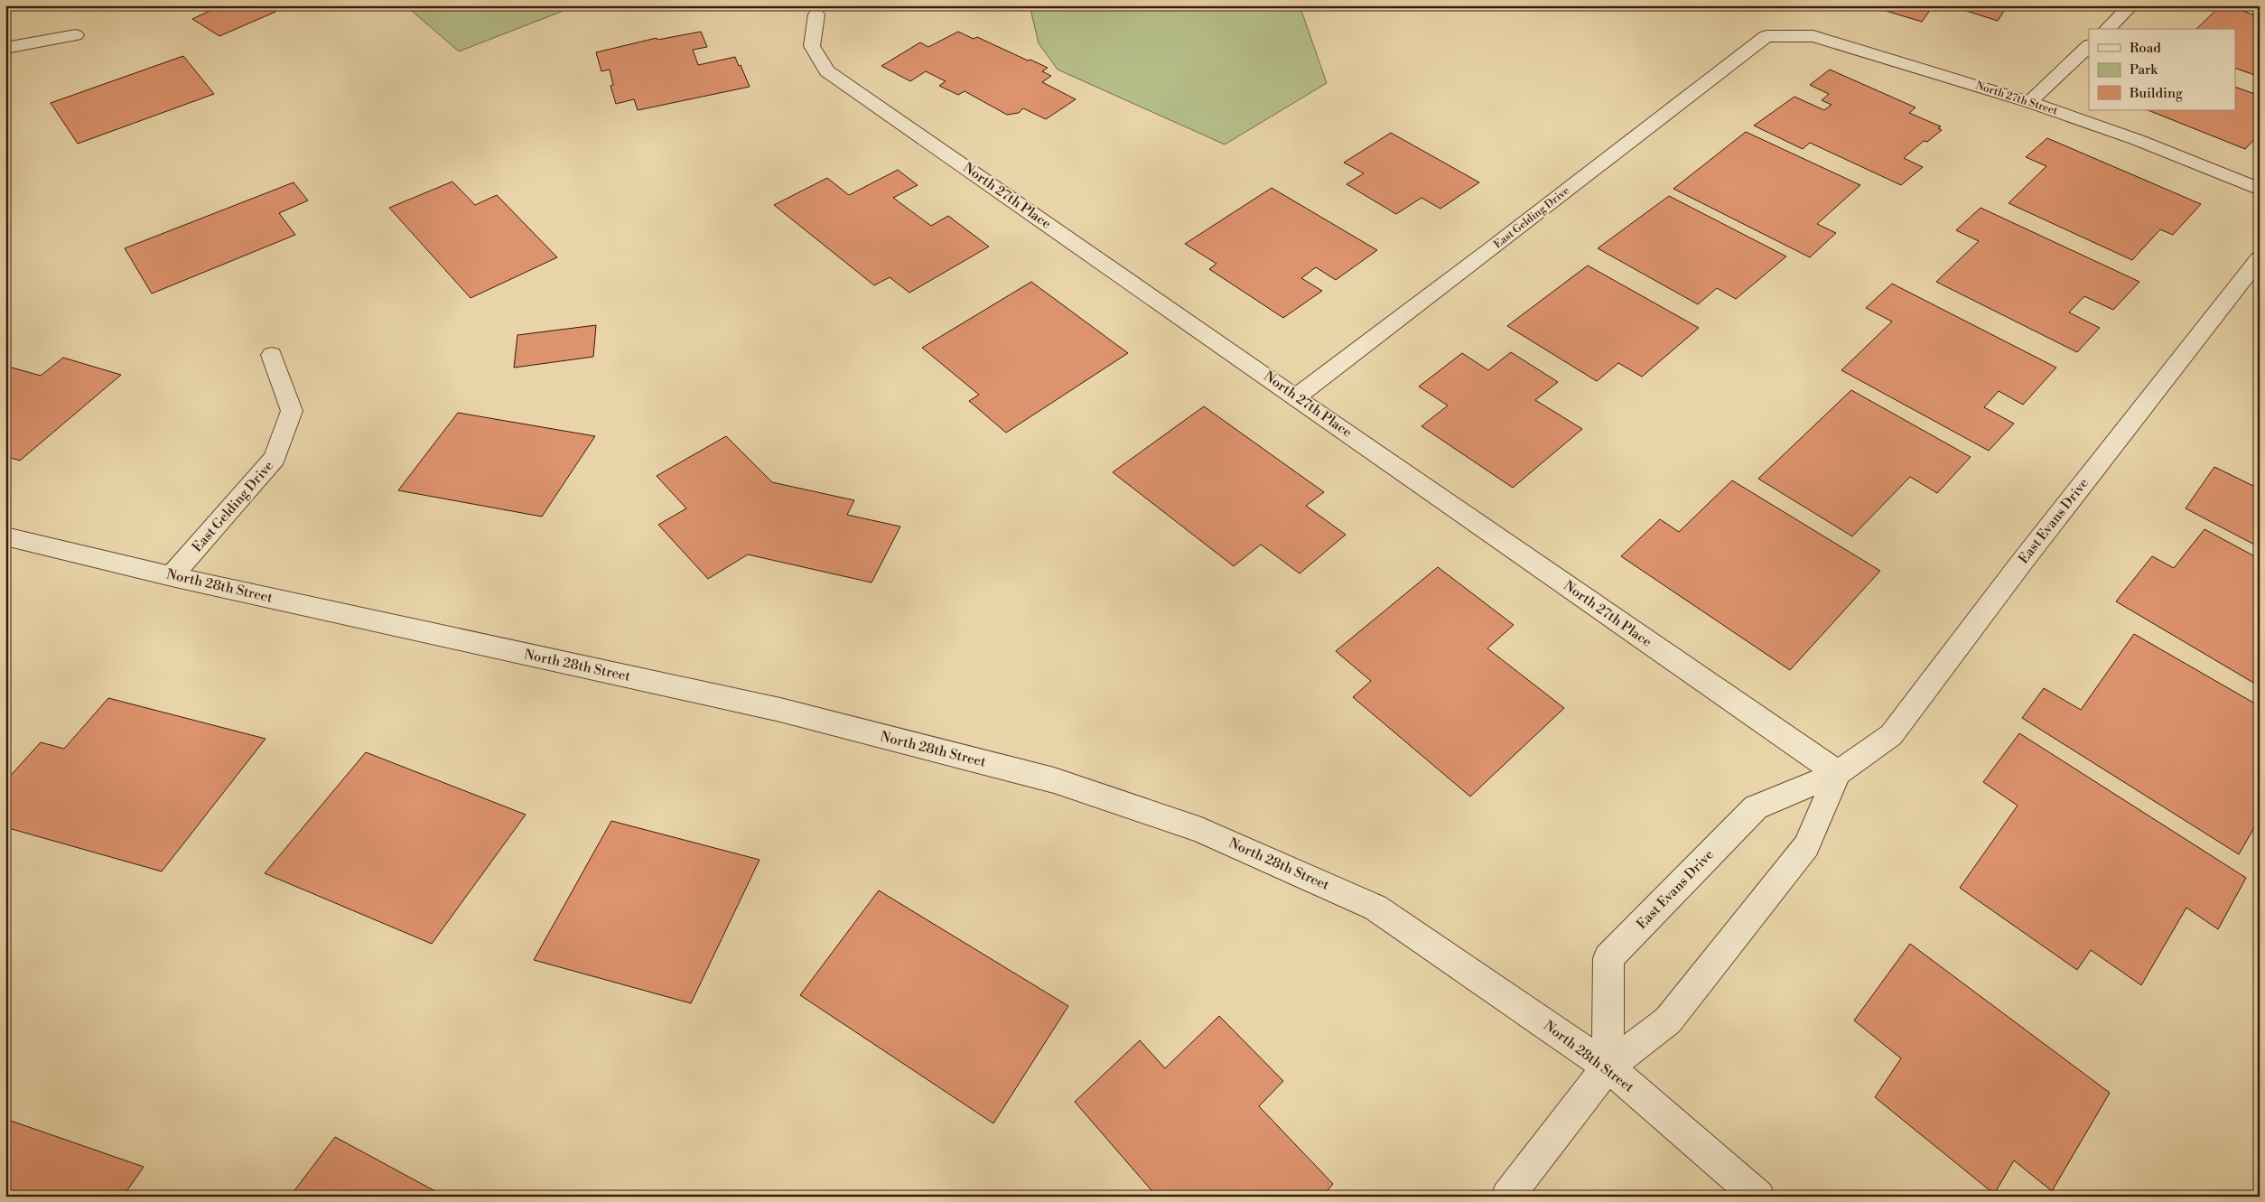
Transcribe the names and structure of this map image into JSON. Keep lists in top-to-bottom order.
{
  "streets": {
    "street": [
      "North 27th Street",
      "North 27th Place",
      "East Gelding Drive",
      "East Evans Drive",
      "North 28th Street"
    ]
  },
  "crossings": [
    ["North 27th Street", "East Gelding Drive"],
    ["North 27th Place", "East Gelding Drive"],
    ["North 27th Place", "East Evans Drive"],
    ["East Gelding Drive", "North 28th Street"],
    ["East Evans Drive", "North 28th Street"]
  ],
  "legend": ["Road", "Park", "Building"]
}
